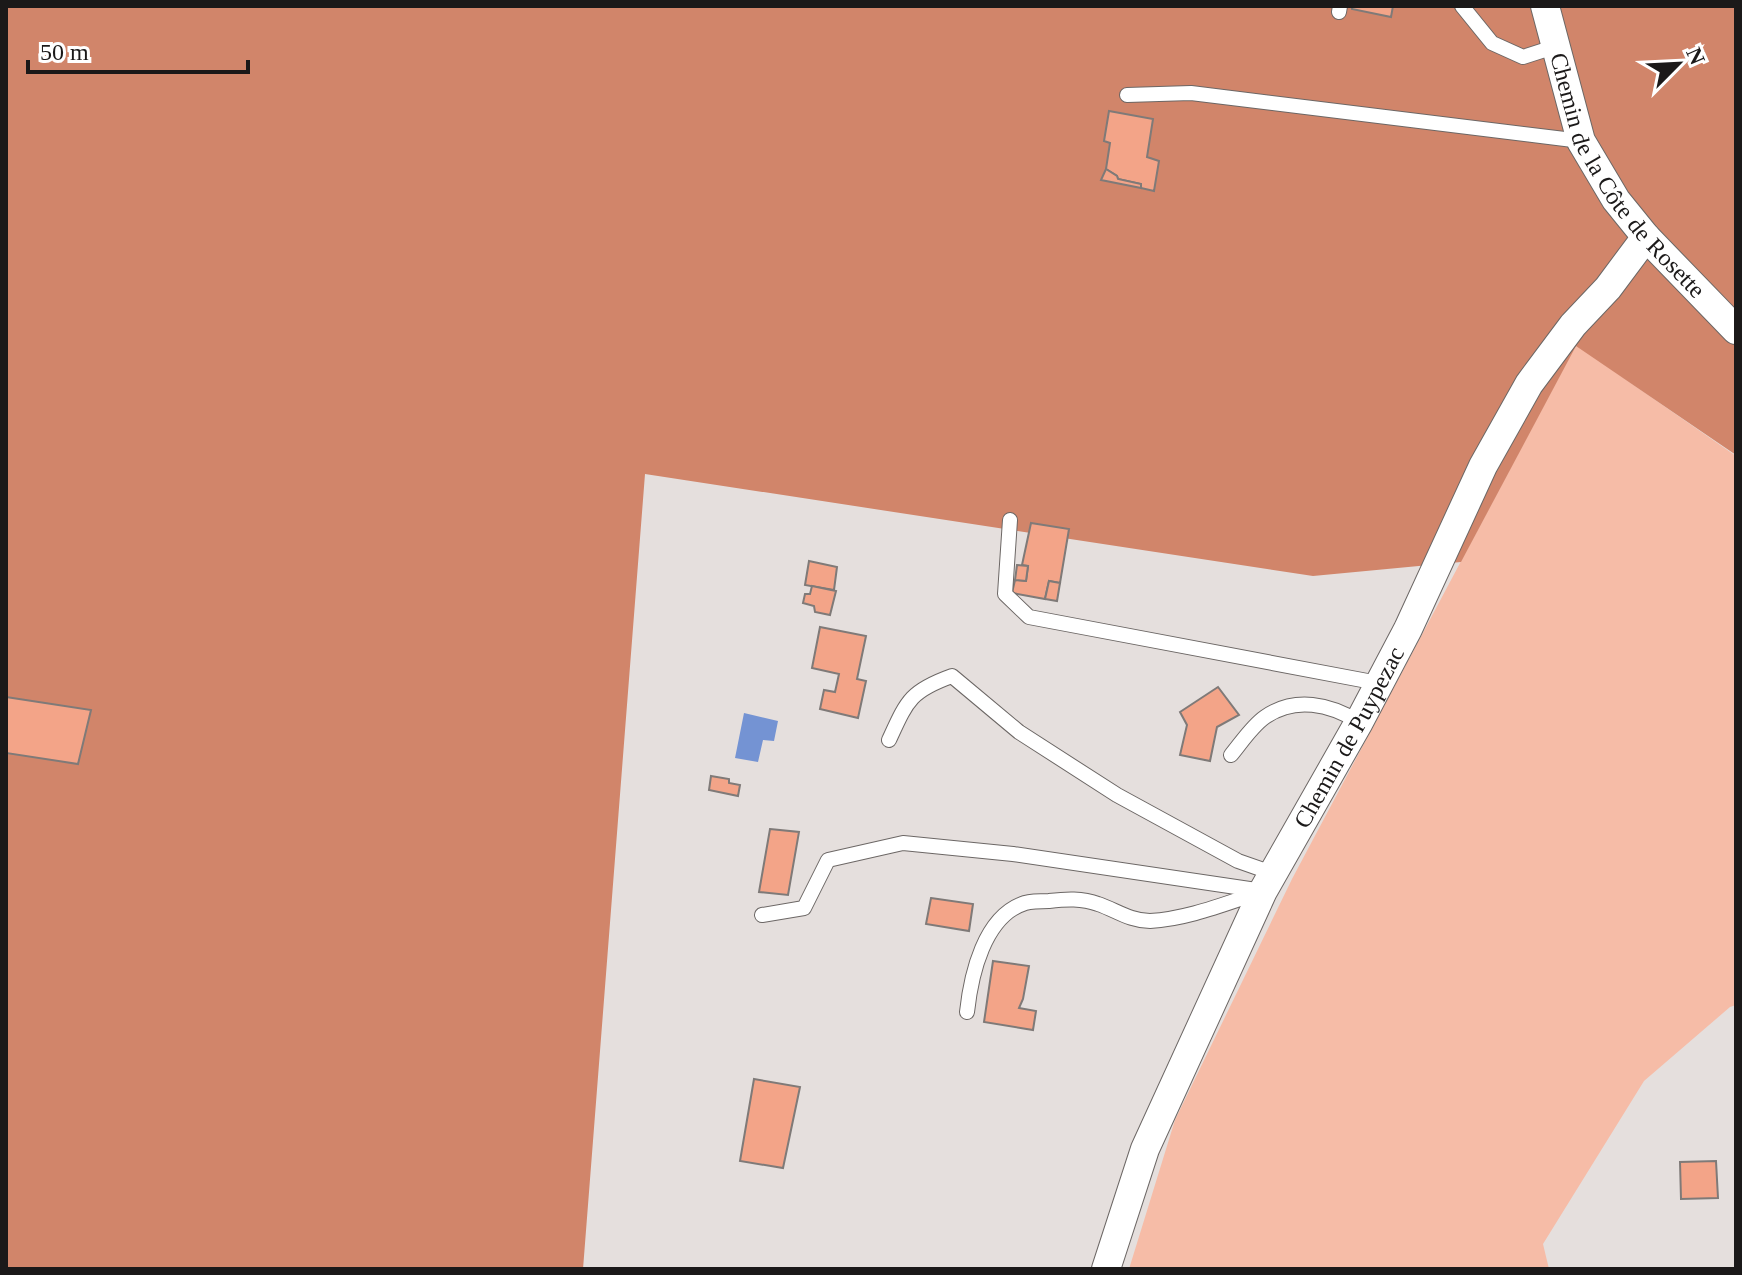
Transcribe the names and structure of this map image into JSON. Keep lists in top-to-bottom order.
{
  "streets": {
    "street": ["Chemin de la Côte de Rosette", "Chemin de Puypezac"]
  },
  "crossings": [
    ["Chemin de la Côte de Rosette", "Chemin de Puypezac"]
  ],
  "scale_bar": "50 m",
  "north": "top right"
}
